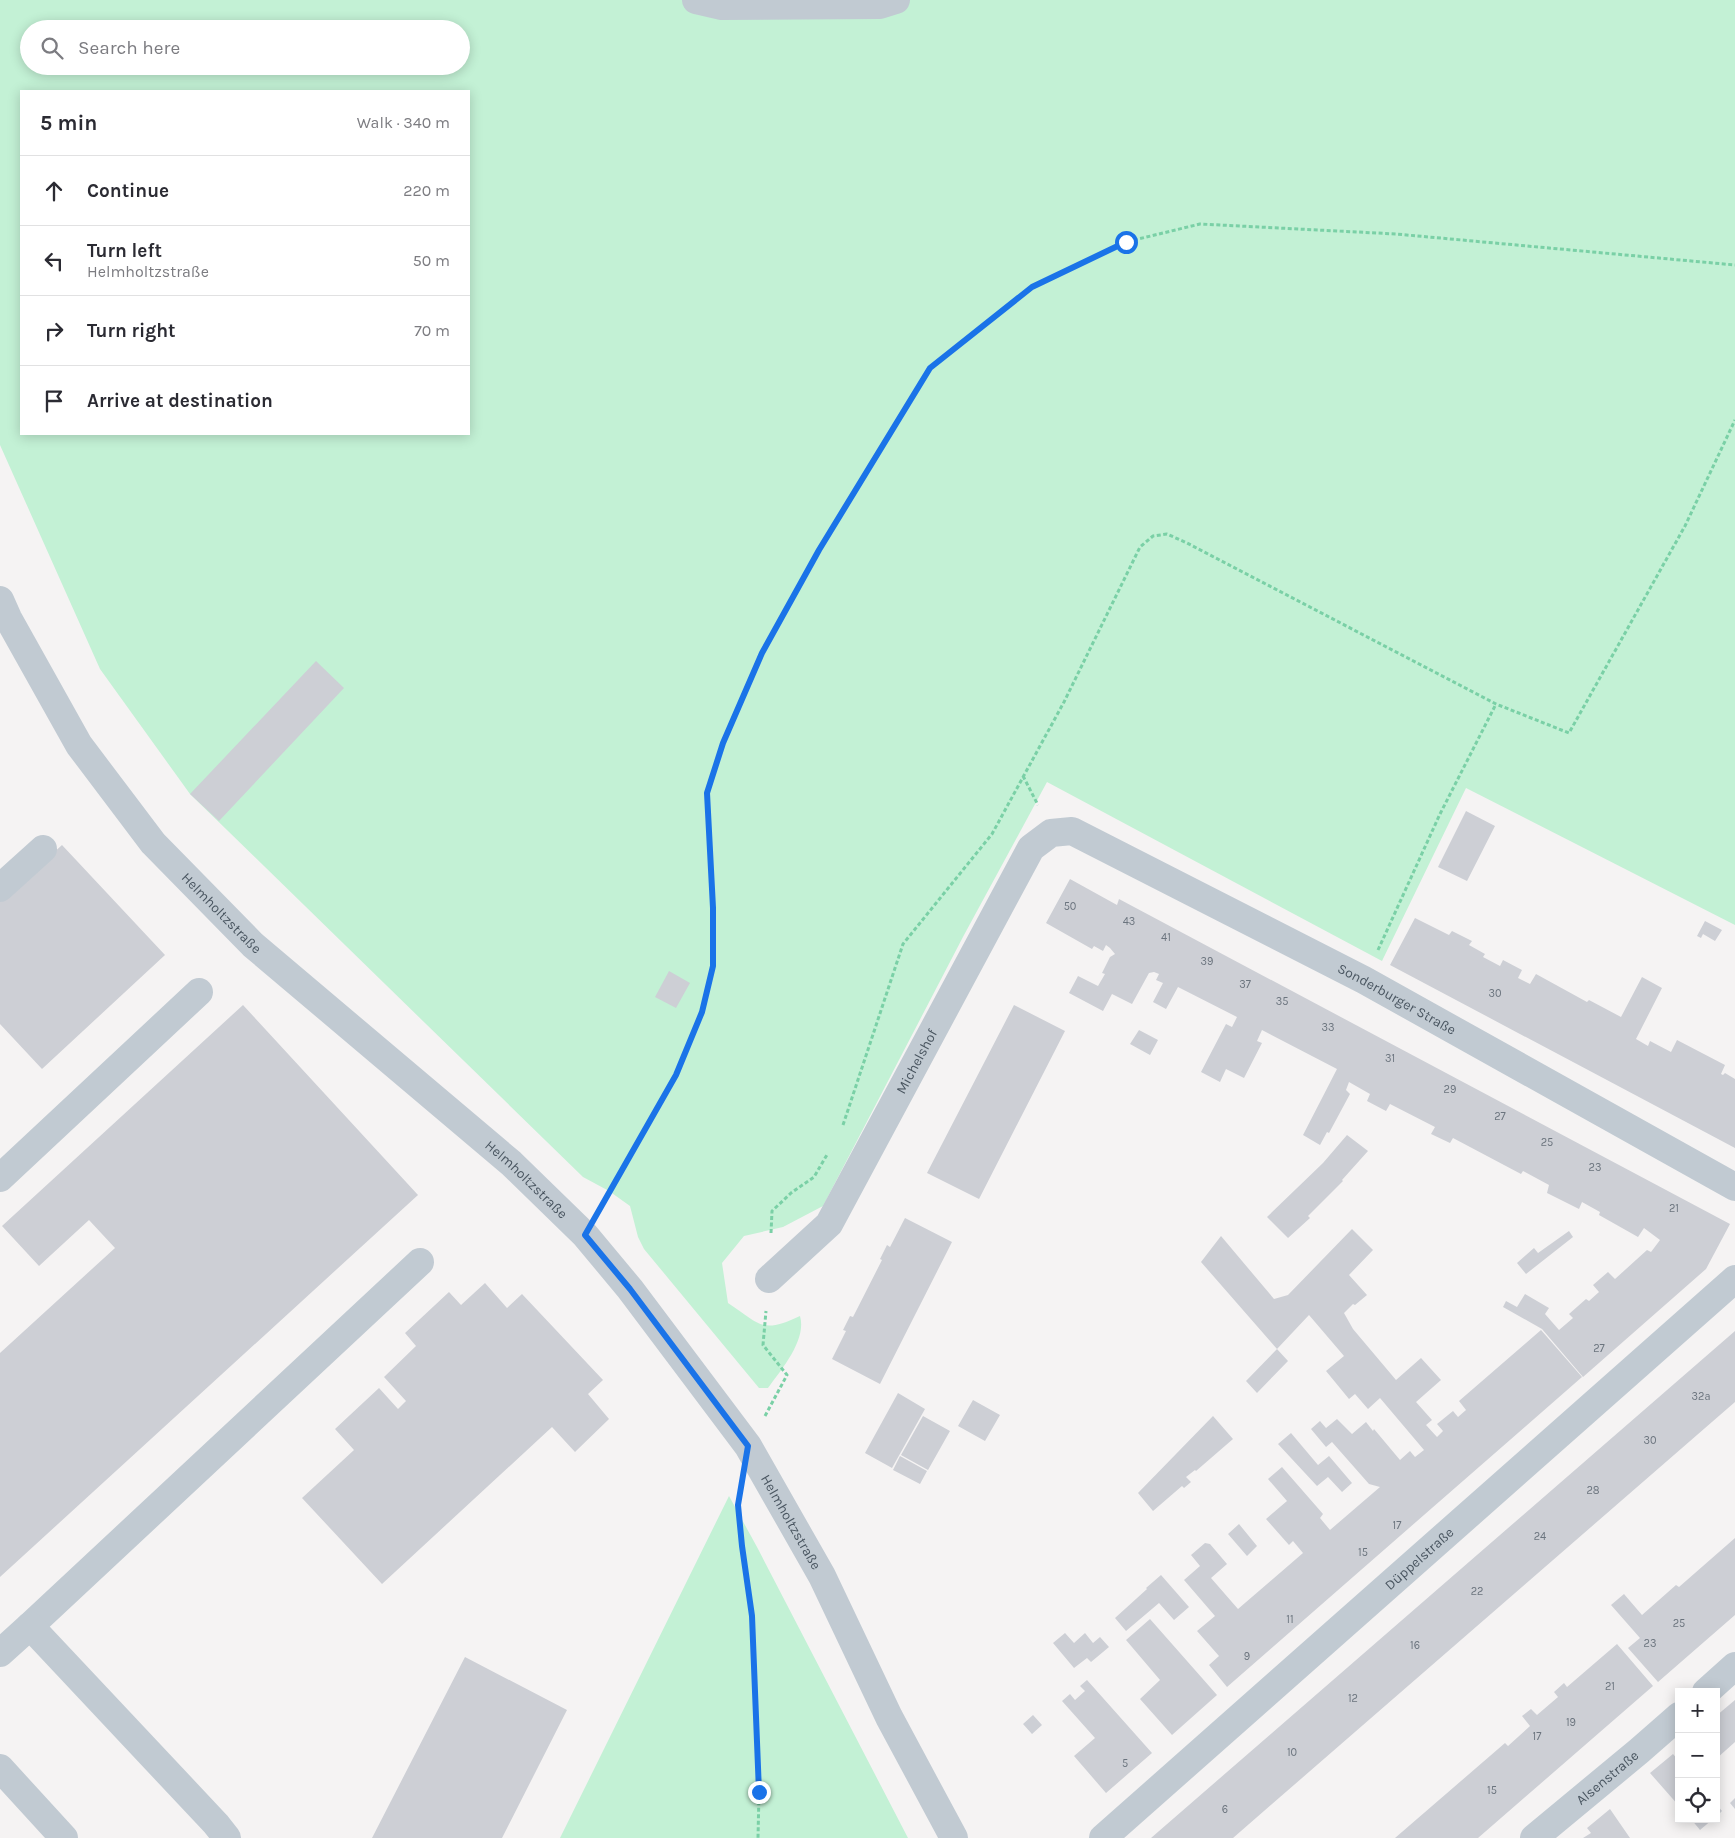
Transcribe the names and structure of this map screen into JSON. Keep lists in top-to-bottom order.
{
  "streets": {
    "street": [
      "Helmholtzstraße",
      "Sonderburger Straße",
      "Michelshof",
      "Düppelstraße",
      "Alsenstraße"
    ]
  },
  "crossings": [
    ["Sonderburger Straße", "Michelshof"]
  ],
  "house_numbers": [
    "50",
    "43",
    "41",
    "39",
    "37",
    "30",
    "35",
    "33",
    "31",
    "29",
    "27",
    "25",
    "23",
    "21",
    "27",
    "32a",
    "30",
    "28",
    "17",
    "24",
    "15",
    "22",
    "11",
    "25",
    "23",
    "16",
    "9",
    "21",
    "12",
    "19",
    "17",
    "10",
    "5",
    "15",
    "6"
  ],
  "page": {
    "search": "Search here",
    "heading": ["5 min", "Walk · 340 m"],
    "list": [
      ["Continue", "220 m"],
      ["Turn left", "Helmholtzstraße", "50 m"],
      ["Turn right", "70 m"],
      "Arrive at destination"
    ],
    "map_buttons": ["+", "−"]
  }
}
